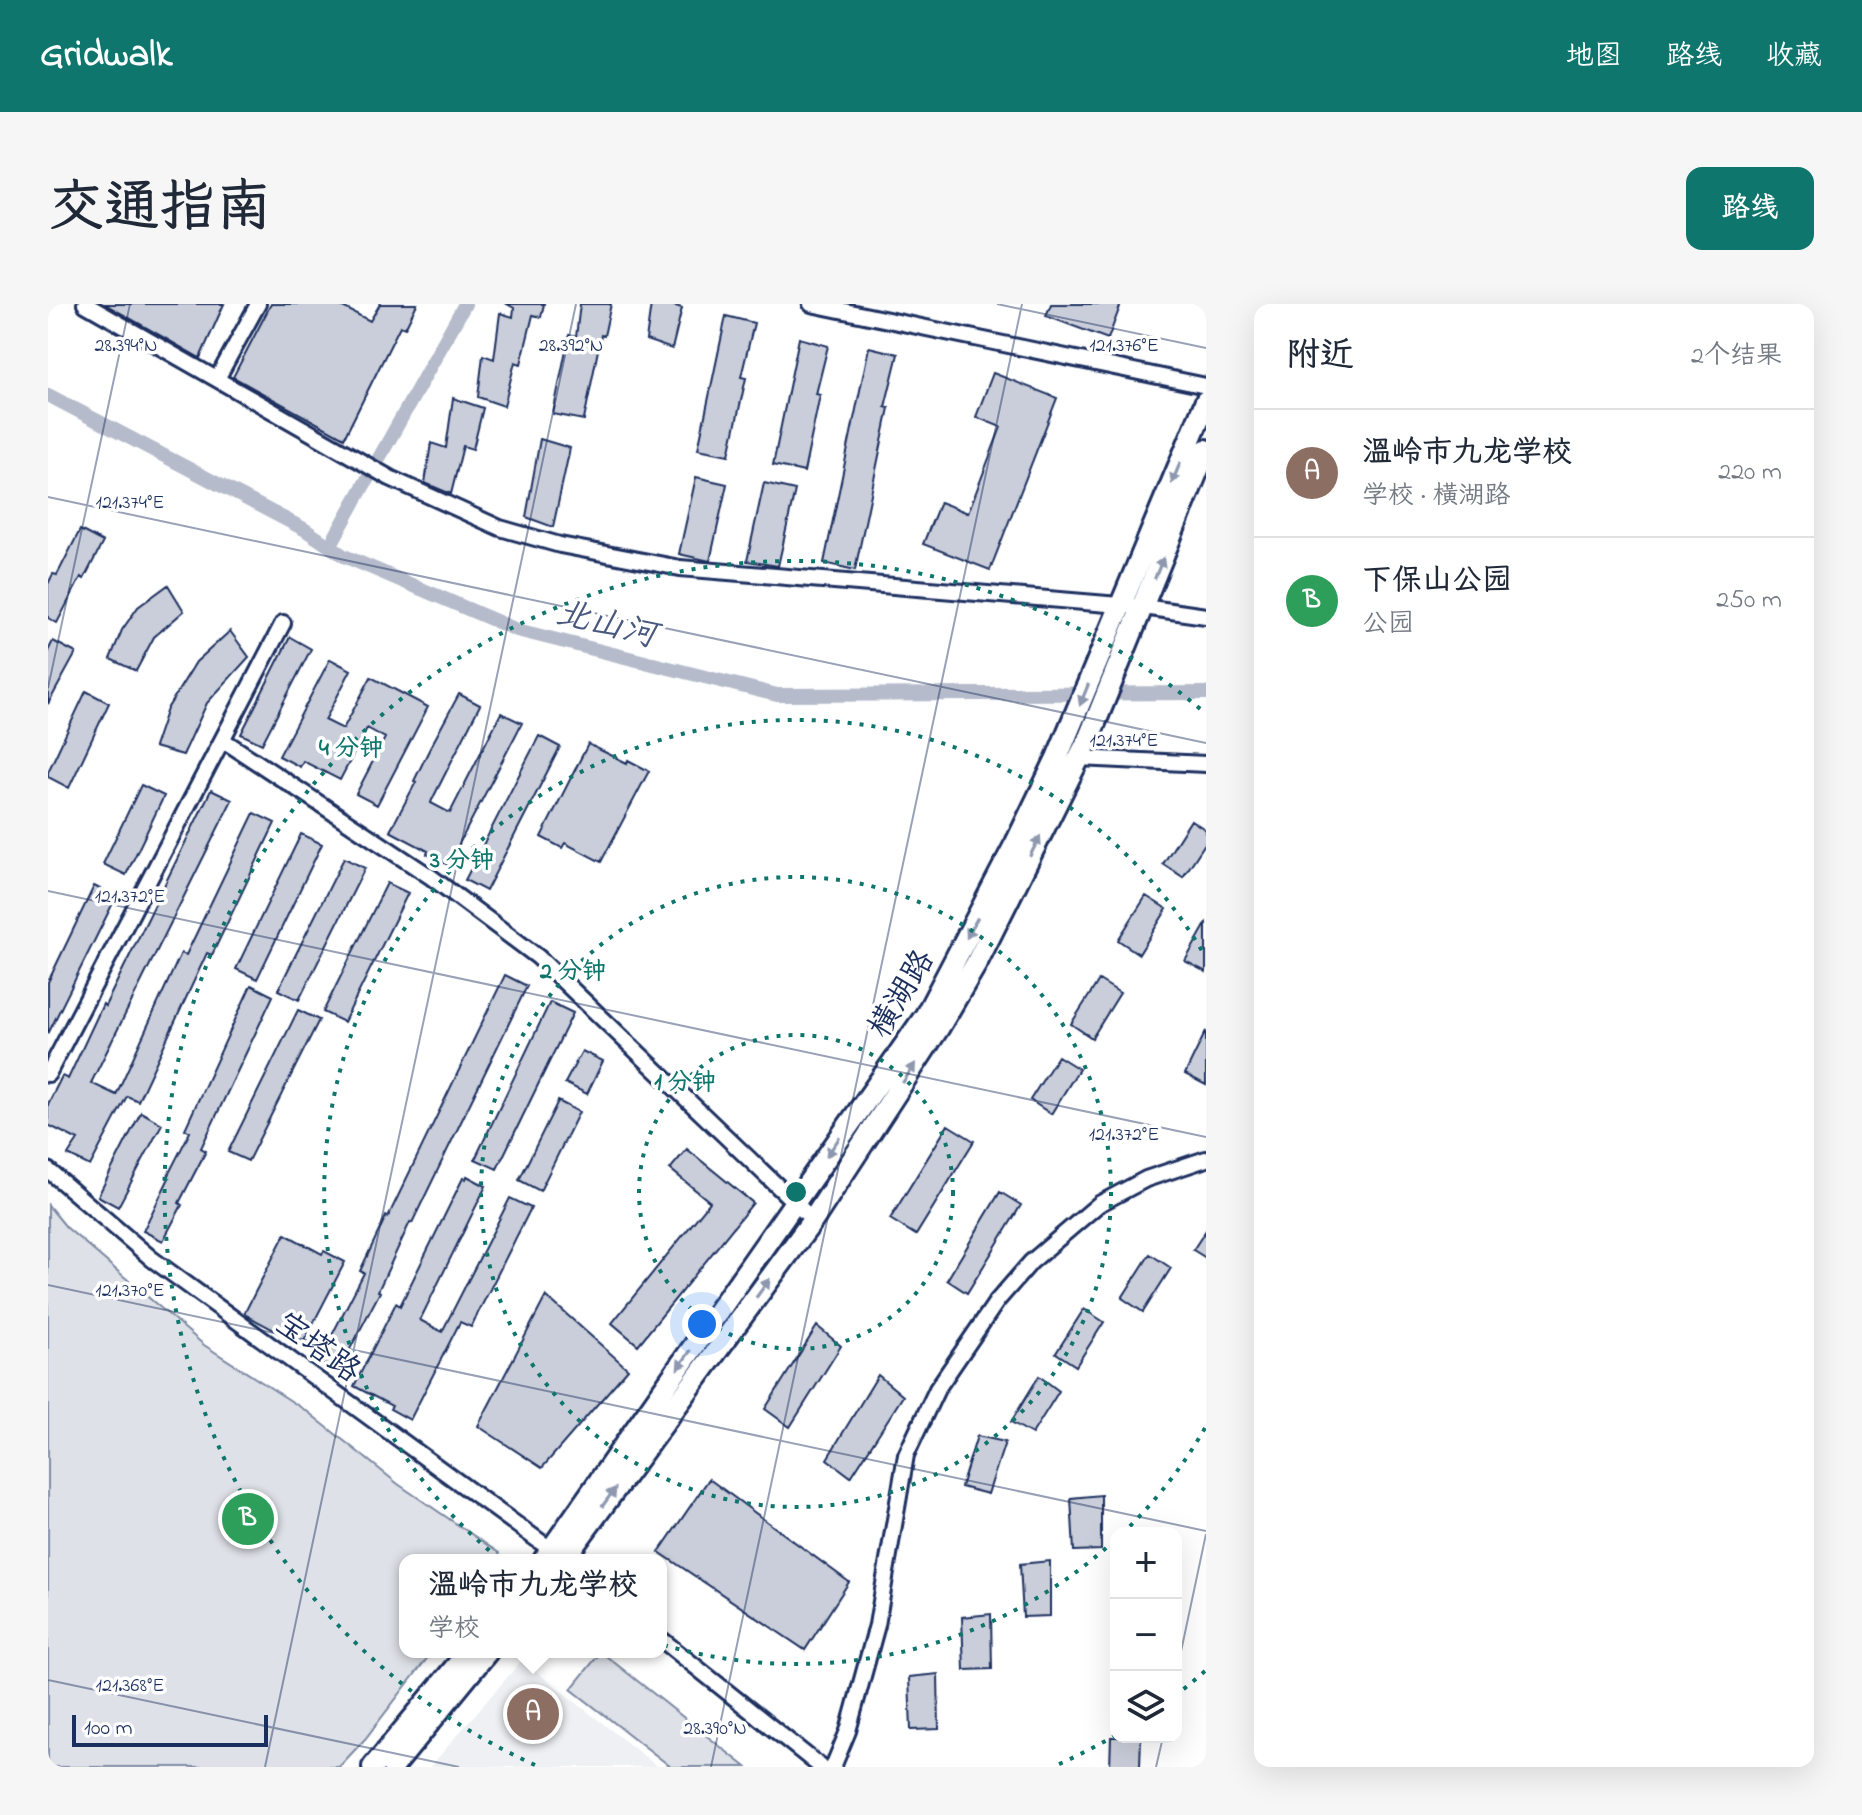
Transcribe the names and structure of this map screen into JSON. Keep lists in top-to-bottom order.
{
  "streets": {
    "highway": ["横湖路"],
    "street": ["宝塔路"]
  },
  "water": ["北山河"],
  "scale_bar": "100 m",
  "page": {
    "header": "Gridwalk",
    "nav": ["地图", "路线", "收藏"],
    "title": "交通指南",
    "buttons": "路线",
    "heading": ["附近", "2个结果"],
    "list": [
      {
        "mark": "A",
        "name": "温岭市九龙学校",
        "note": "学校 · 横湖路",
        "value": "220 m"
      },
      {
        "mark": "B",
        "name": "下保山公园",
        "note": "公园",
        "value": "250 m"
      }
    ],
    "pins": ["B", "A"],
    "map_buttons": ["+", "−"],
    "popup": ["温岭市九龙学校", "学校"],
    "scale": "100 m"
  },
  "coordinates": [
    "28.394°N",
    "28.392°N",
    "121.376°E",
    "121.374°E",
    "121.372°E",
    "121.370°E",
    "121.368°E",
    "28.390°N"
  ],
  "rings": [
    "4 分钟",
    "3 分钟",
    "2 分钟",
    "1 分钟"
  ]
}
